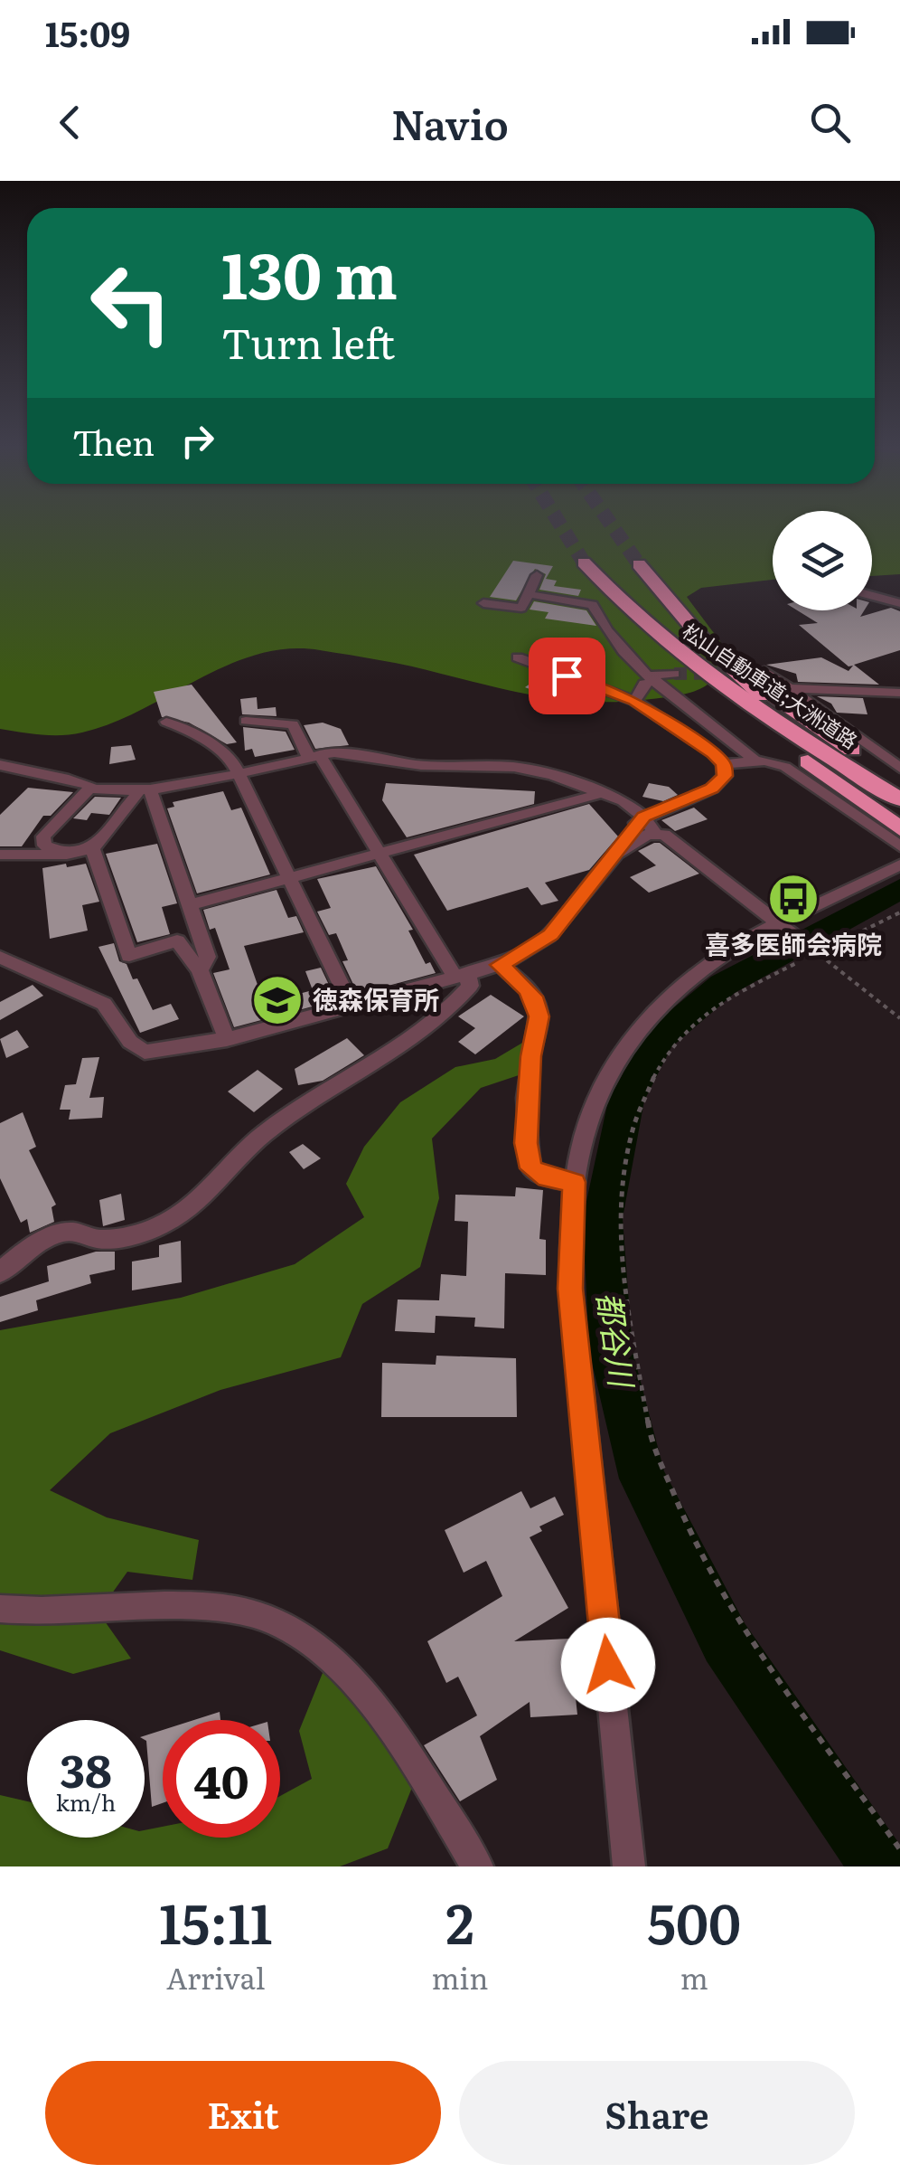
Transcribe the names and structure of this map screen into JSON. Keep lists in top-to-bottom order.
{
  "streets": {
    "highway": ["松山自動車道;大洲道路"]
  },
  "water": ["都谷川"],
  "places": {
    "bus stop": ["喜多医師会病院"],
    "school or university": ["徳森保育所"]
  },
  "page": {
    "status": "15:09",
    "header": "Navio",
    "turn": ["130 m", "Turn left"],
    "then": "Then",
    "speed": "38 km/h",
    "limit": "40",
    "eta": [
      "15:11",
      "Arrival",
      "2",
      "min",
      "500",
      "m"
    ],
    "buttons": ["Exit", "Share"]
  }
}
